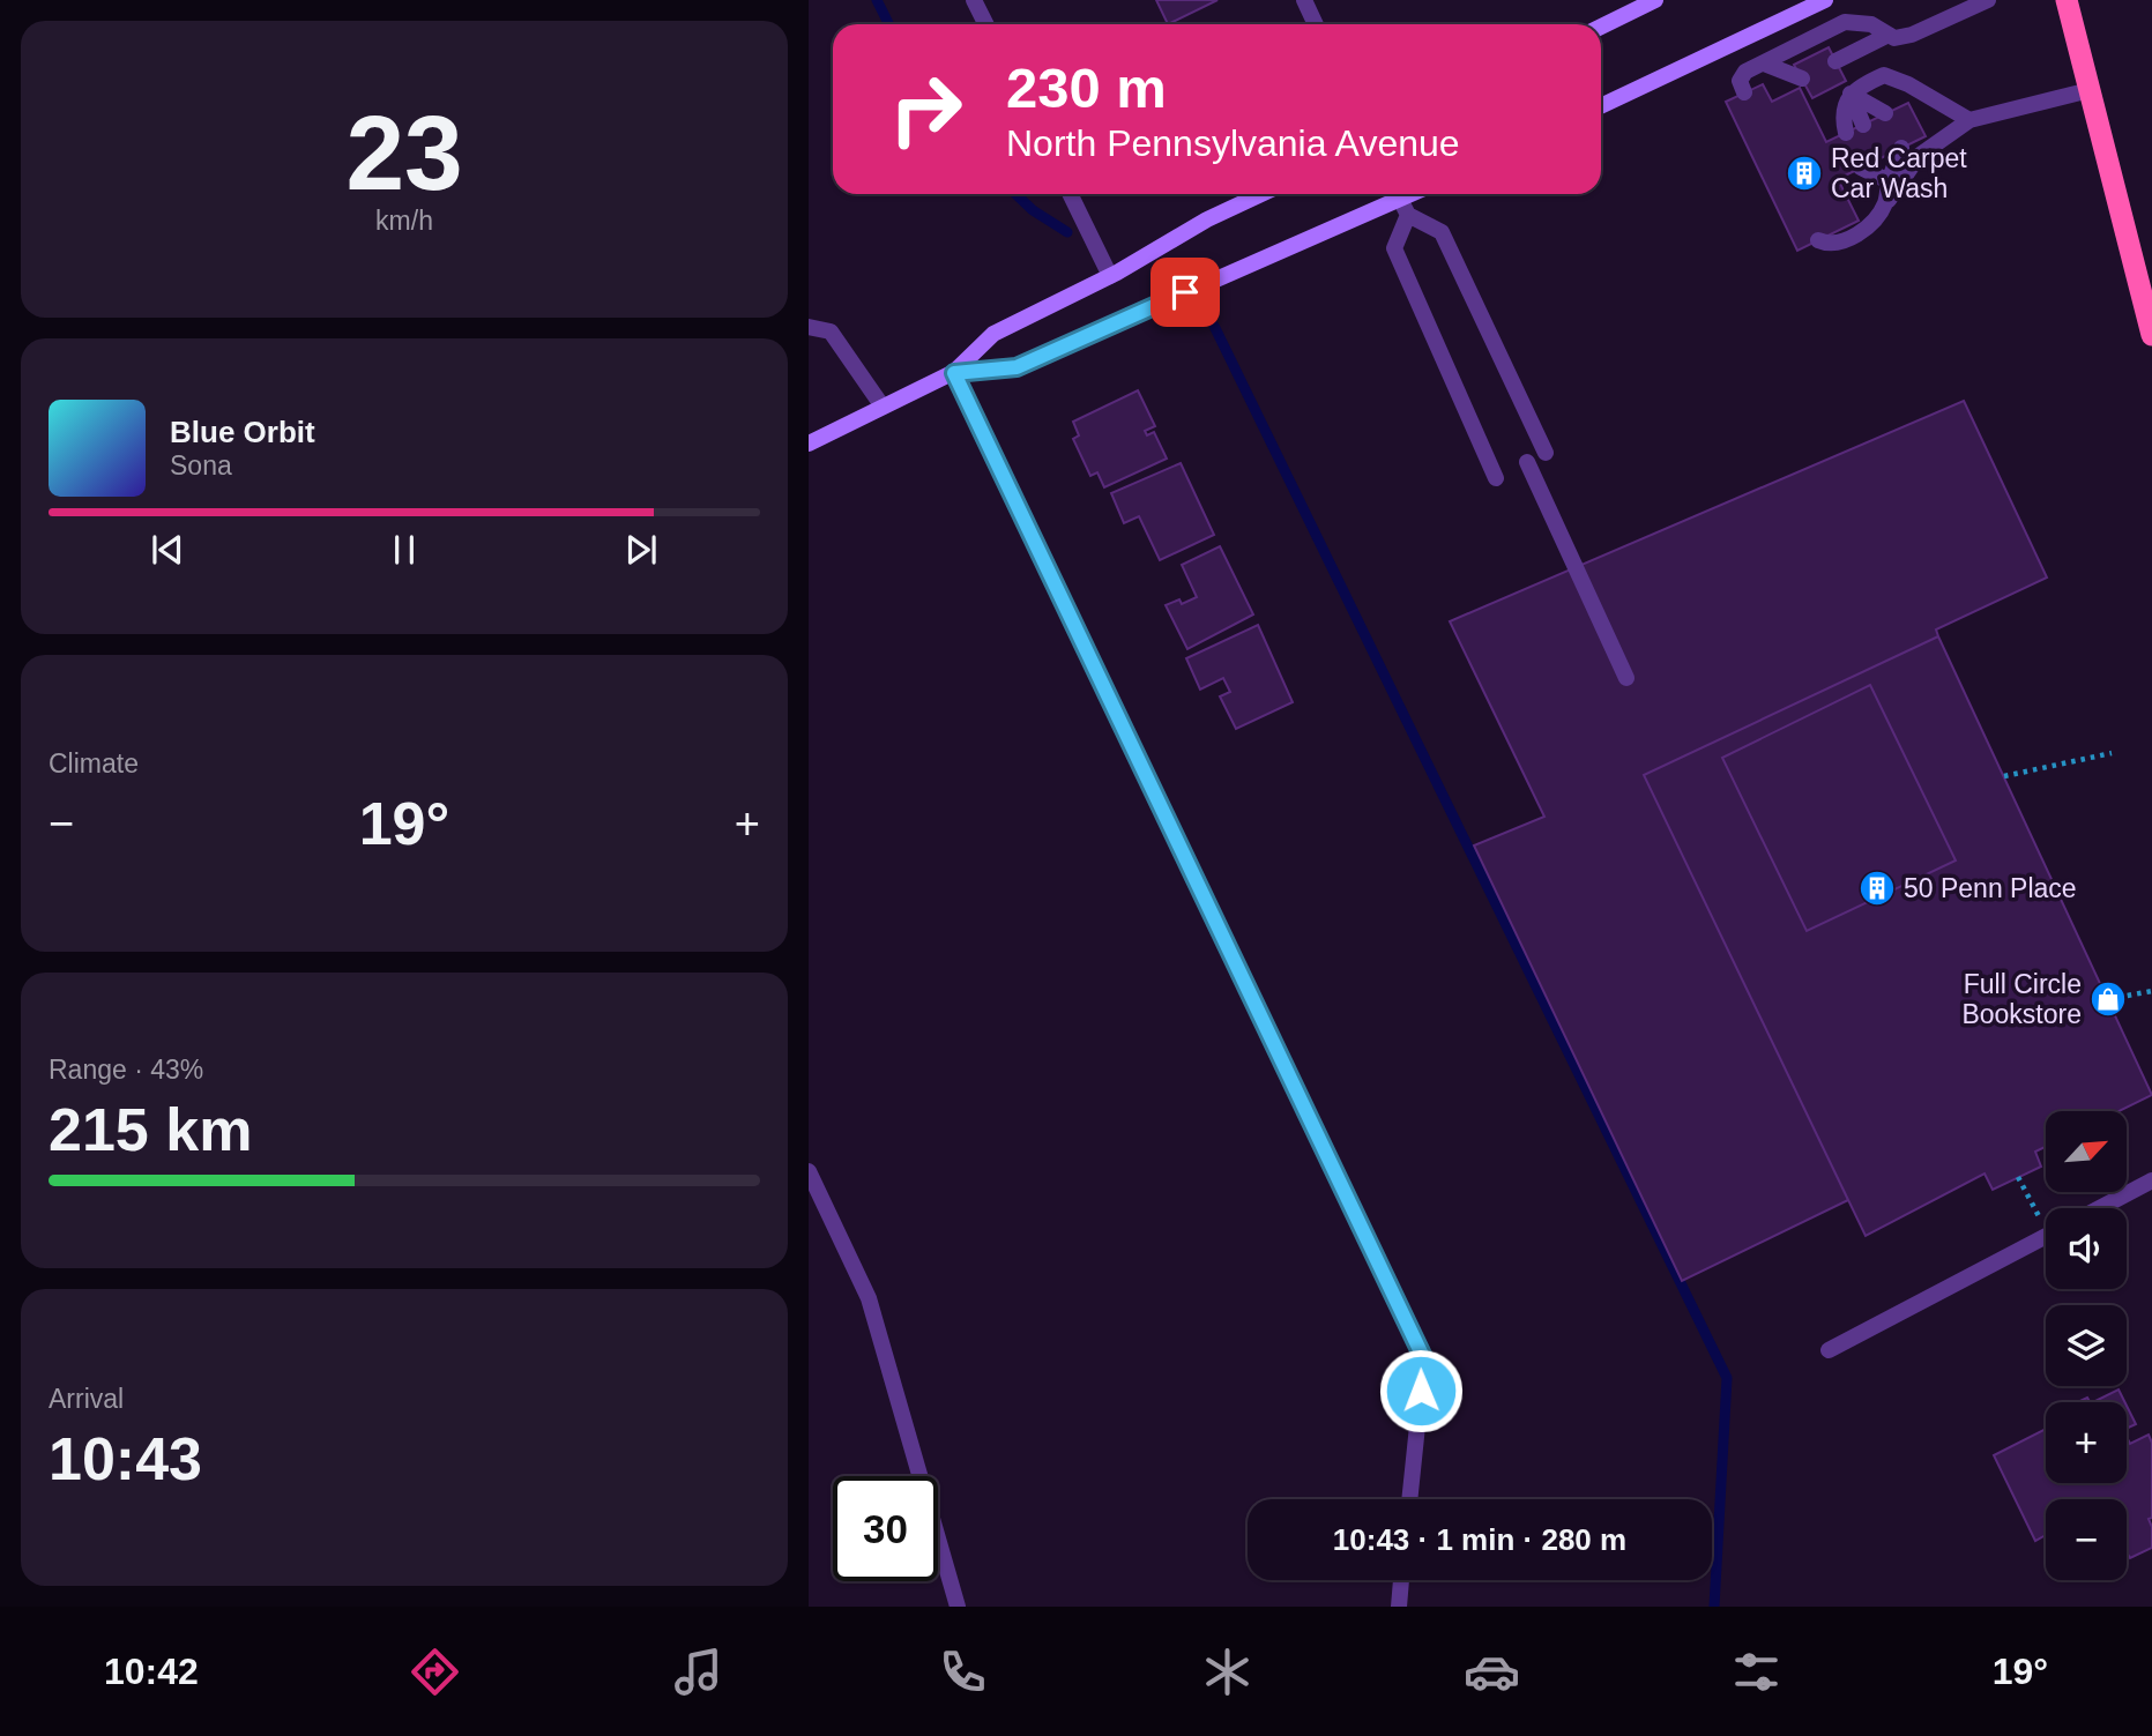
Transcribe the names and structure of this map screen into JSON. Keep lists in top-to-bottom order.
{
  "places": {
    "building": ["Red Carpet Car Wash", "50 Penn Place"],
    "shop": ["Full Circle Bookstore"]
  },
  "north": "top right",
  "page": {
    "tile": [
      ["23", "km/h"],
      "Climate",
      ["Range · 43%", "215 km"],
      ["Arrival", "10:43"]
    ],
    "turn": ["230 m", "North Pennsylvania Avenue"],
    "song": ["Blue Orbit", "Sona"],
    "heat": ["−", "19°", "+"],
    "map_buttons": ["+", "−"],
    "limit": "30",
    "trip": "10:43 · 1 min · 280 m",
    "tabs": ["10:42", "19°"]
  }
}
